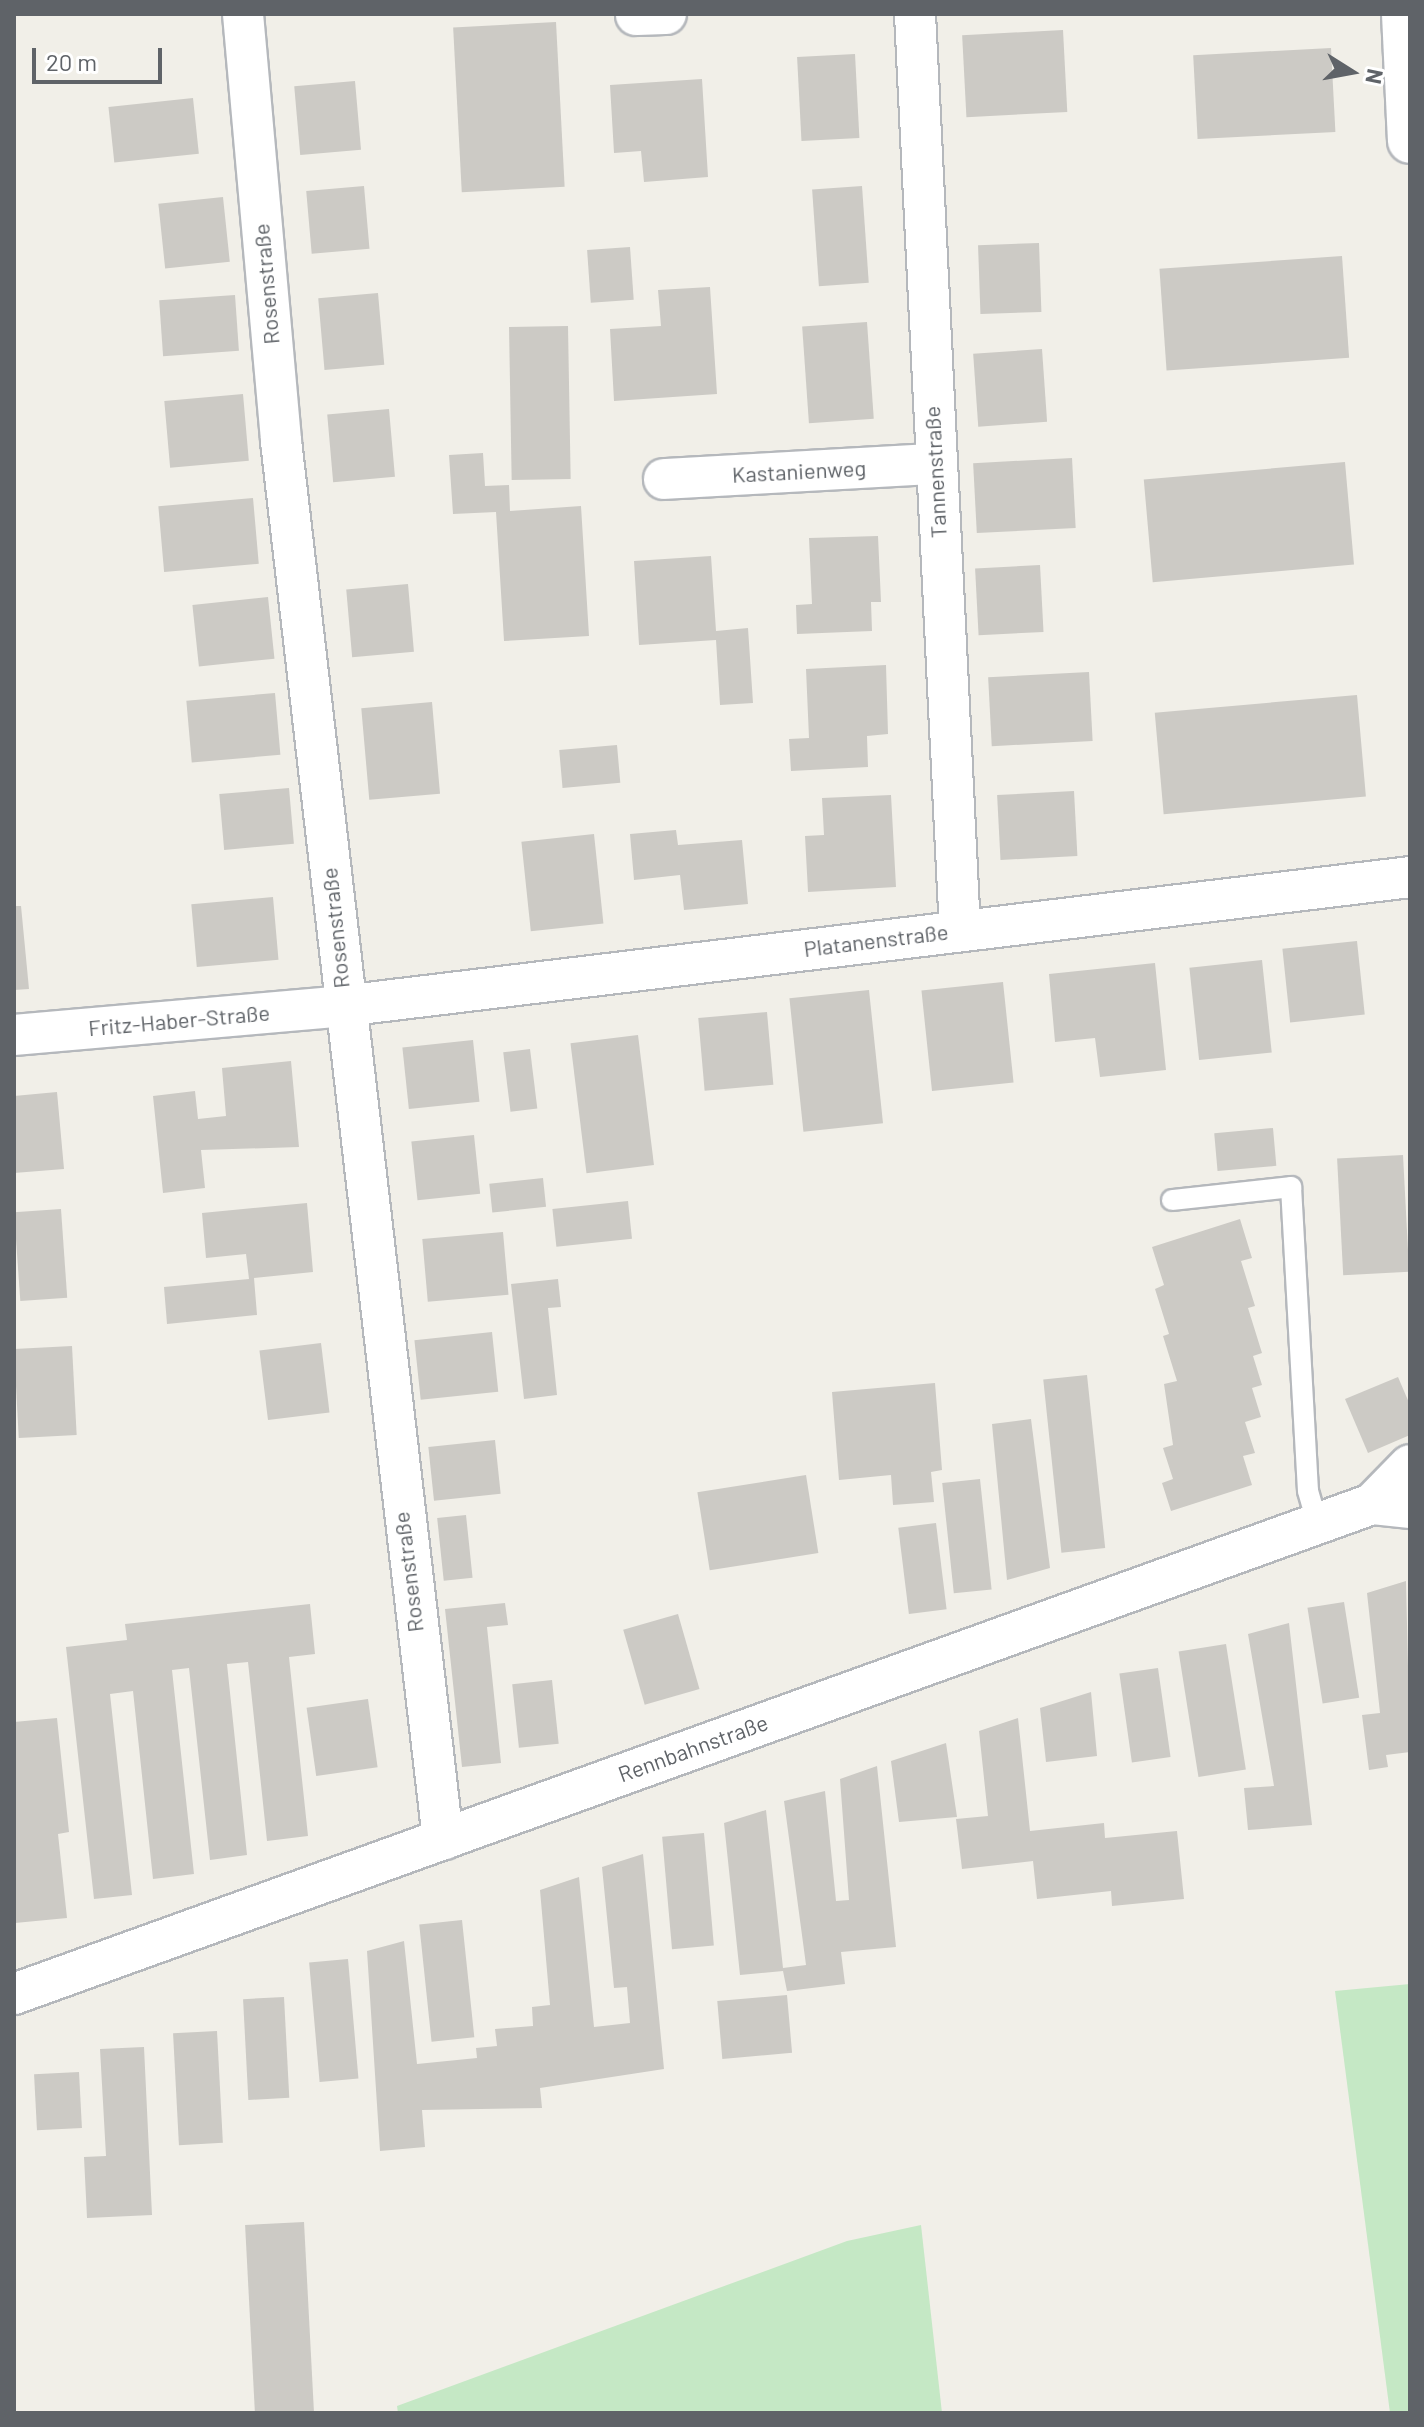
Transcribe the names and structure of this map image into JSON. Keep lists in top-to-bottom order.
{
  "streets": {
    "street": [
      "Rosenstraße",
      "Kastanienweg",
      "Tannenstraße",
      "Platanenstraße",
      "Fritz-Haber-Straße",
      "Rennbahnstraße"
    ]
  },
  "crossings": [
    ["Rosenstraße", "Platanenstraße"],
    ["Rosenstraße", "Fritz-Haber-Straße"],
    ["Rosenstraße", "Rennbahnstraße"],
    ["Kastanienweg", "Tannenstraße"],
    ["Tannenstraße", "Platanenstraße"],
    ["Platanenstraße", "Fritz-Haber-Straße"]
  ],
  "scale_bar": "20 m",
  "north": "right"
}
